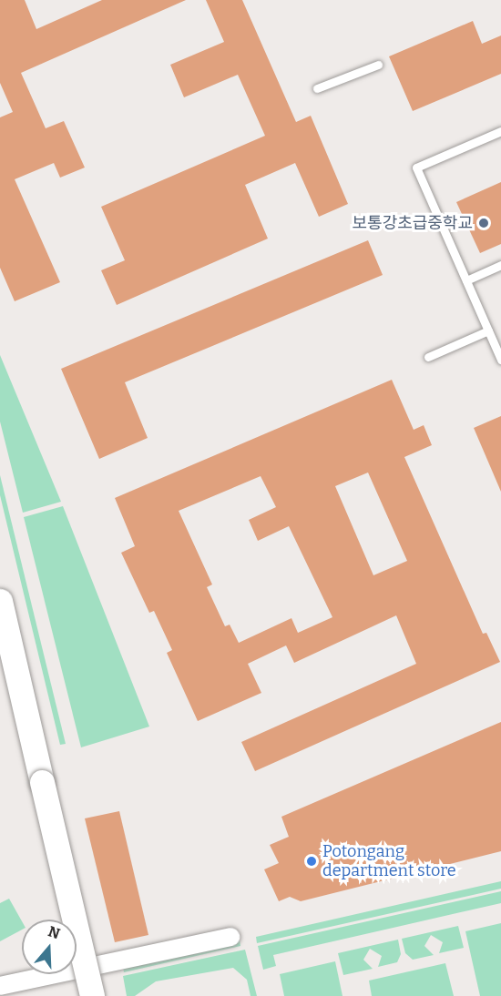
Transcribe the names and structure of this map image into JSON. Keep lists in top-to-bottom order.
{
  "places": ["보통강초급중학교", "Potongang department store"],
  "north": "top"
}
